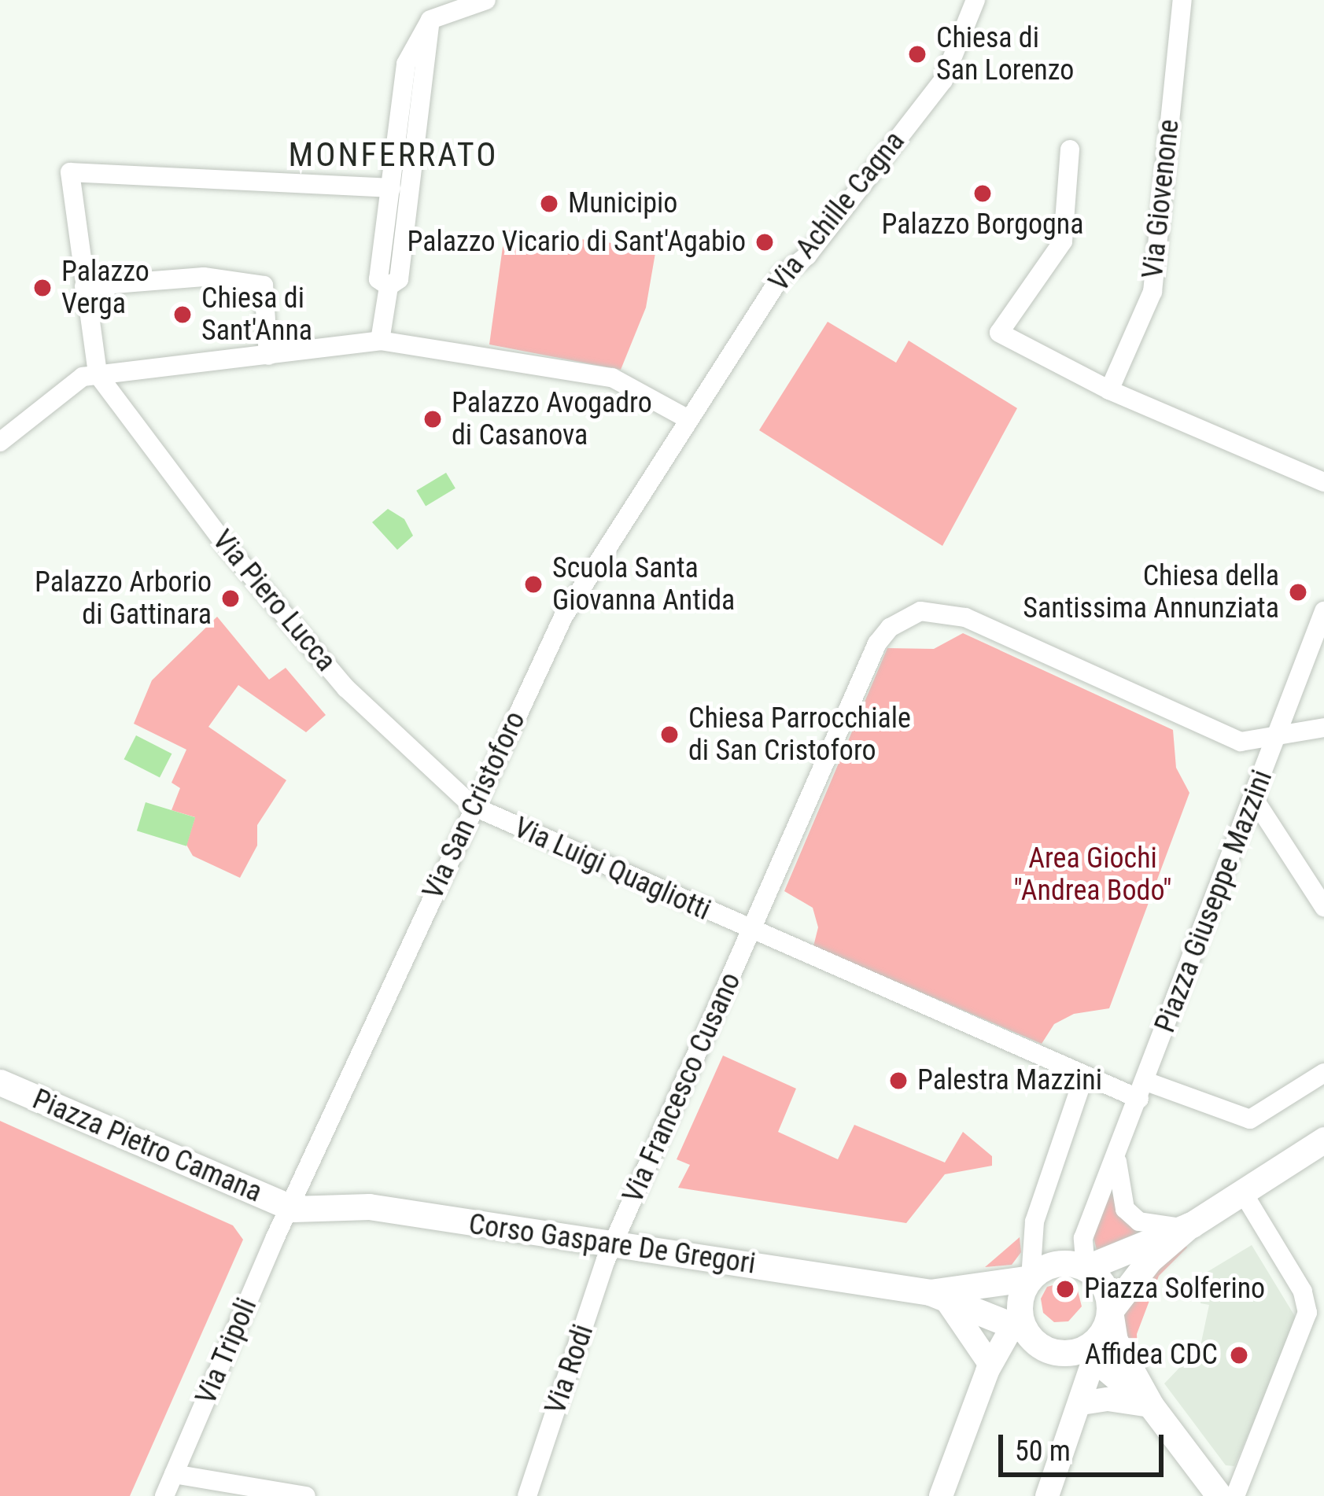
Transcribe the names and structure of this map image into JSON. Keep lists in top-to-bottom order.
{
  "streets": {
    "main road": ["Piazza Pietro Camana", "Corso Gaspare De Gregori"],
    "street": [
      "Via Giovenone",
      "Via Achille Cagna",
      "Via Piero Lucca",
      "Via San Cristoforo",
      "Via Luigi Quagliotti",
      "Piazza Giuseppe Mazzini",
      "Via Francesco Cusano",
      "Via Tripoli",
      "Via Rodi"
    ]
  },
  "crossings": [
    ["Via Achille Cagna", "Via San Cristoforo"],
    ["Via Piero Lucca", "Via San Cristoforo"],
    ["Via Piero Lucca", "Via Luigi Quagliotti"],
    ["Via San Cristoforo", "Via Luigi Quagliotti"],
    ["Via San Cristoforo", "Piazza Pietro Camana"],
    ["Via San Cristoforo", "Corso Gaspare De Gregori"],
    ["Via San Cristoforo", "Via Tripoli"],
    ["Via Luigi Quagliotti", "Piazza Giuseppe Mazzini"],
    ["Via Luigi Quagliotti", "Via Francesco Cusano"],
    ["Piazza Giuseppe Mazzini", "Via Francesco Cusano"],
    ["Piazza Giuseppe Mazzini", "Corso Gaspare De Gregori"],
    ["Via Francesco Cusano", "Corso Gaspare De Gregori"],
    ["Via Francesco Cusano", "Via Rodi"],
    ["Piazza Pietro Camana", "Corso Gaspare De Gregori"],
    ["Piazza Pietro Camana", "Via Tripoli"],
    ["Corso Gaspare De Gregori", "Via Tripoli"],
    ["Corso Gaspare De Gregori", "Via Rodi"]
  ],
  "districts": ["MONFERRATO"],
  "parks": ["Area Giochi \"Andrea Bodo\""],
  "places": [
    "Chiesa di San Lorenzo",
    "Palazzo Borgogna",
    "Municipio",
    "Palazzo Vicario di Sant'Agabio",
    "Palazzo Verga",
    "Chiesa di Sant'Anna",
    "Palazzo Avogadro di Casanova",
    "Scuola Santa Giovanna Antida",
    "Chiesa della Santissima Annunziata",
    "Palazzo Arborio di Gattinara",
    "Chiesa Parrocchiale di San Cristoforo",
    "Palestra Mazzini",
    "Piazza Solferino",
    "Affidea CDC"
  ],
  "scale_bar": "50 m"
}
